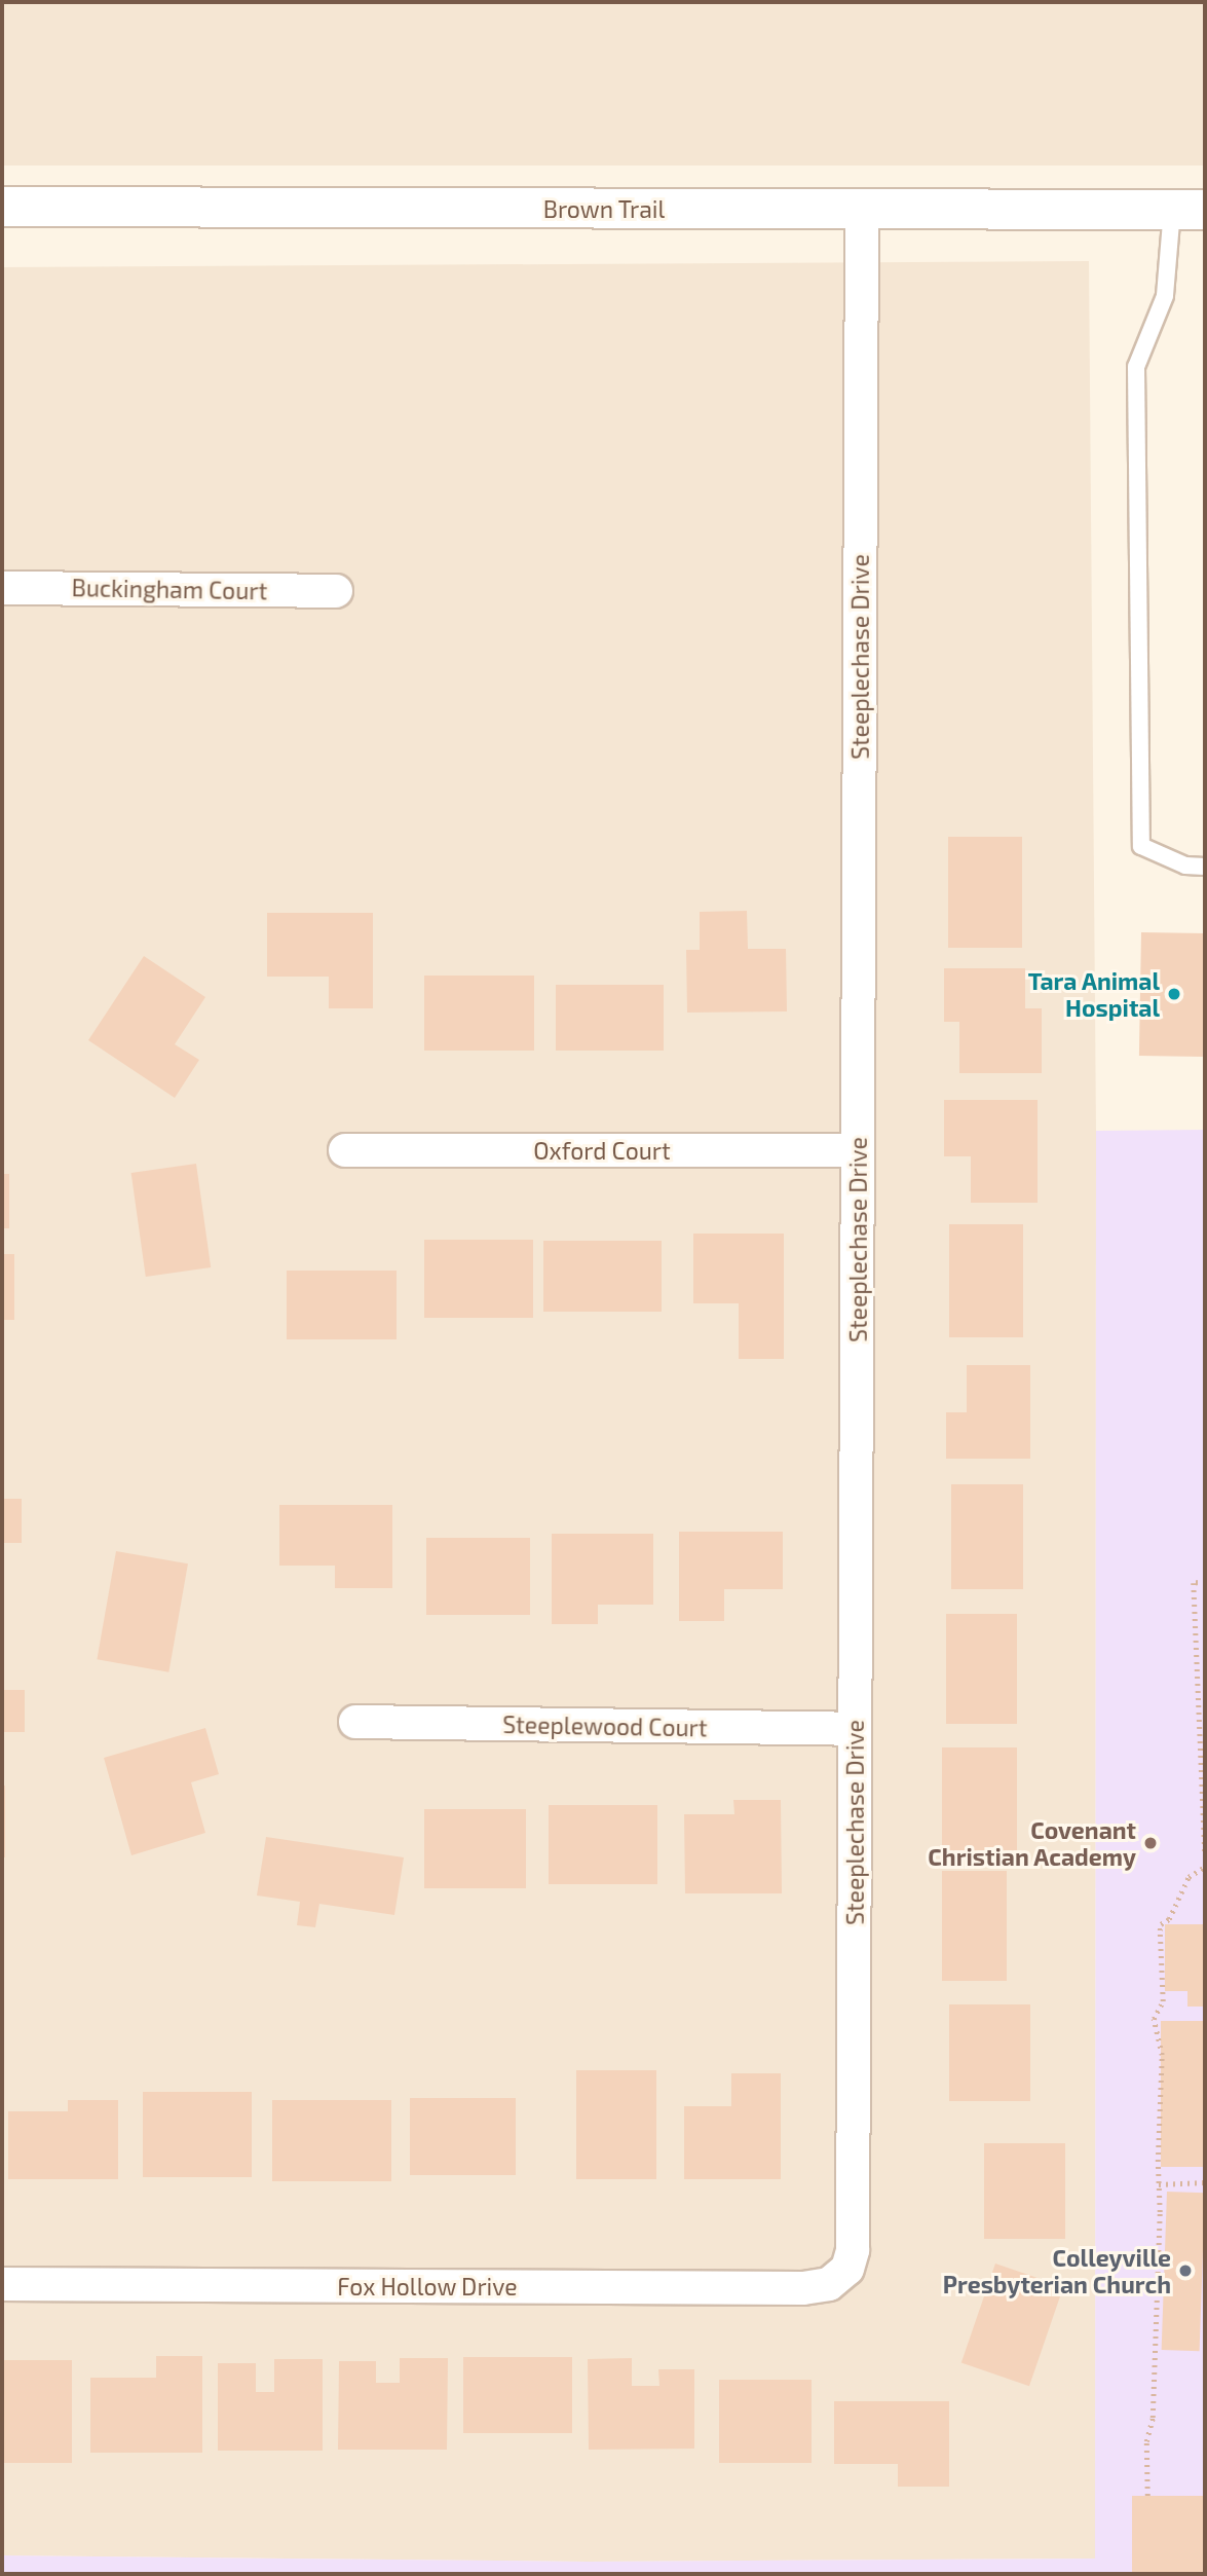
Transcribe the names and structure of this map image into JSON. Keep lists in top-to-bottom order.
{
  "streets": {
    "street": [
      "Brown Trail",
      "Buckingham Court",
      "Steeplechase Drive",
      "Oxford Court",
      "Steeplewood Court",
      "Fox Hollow Drive"
    ]
  },
  "crossings": [
    ["Brown Trail", "Steeplechase Drive"],
    ["Steeplechase Drive", "Oxford Court"],
    ["Steeplechase Drive", "Steeplewood Court"],
    ["Steeplechase Drive", "Fox Hollow Drive"]
  ],
  "places": ["Tara Animal Hospital", "Covenant Christian Academy", "Colleyville Presbyterian Church"]
}
